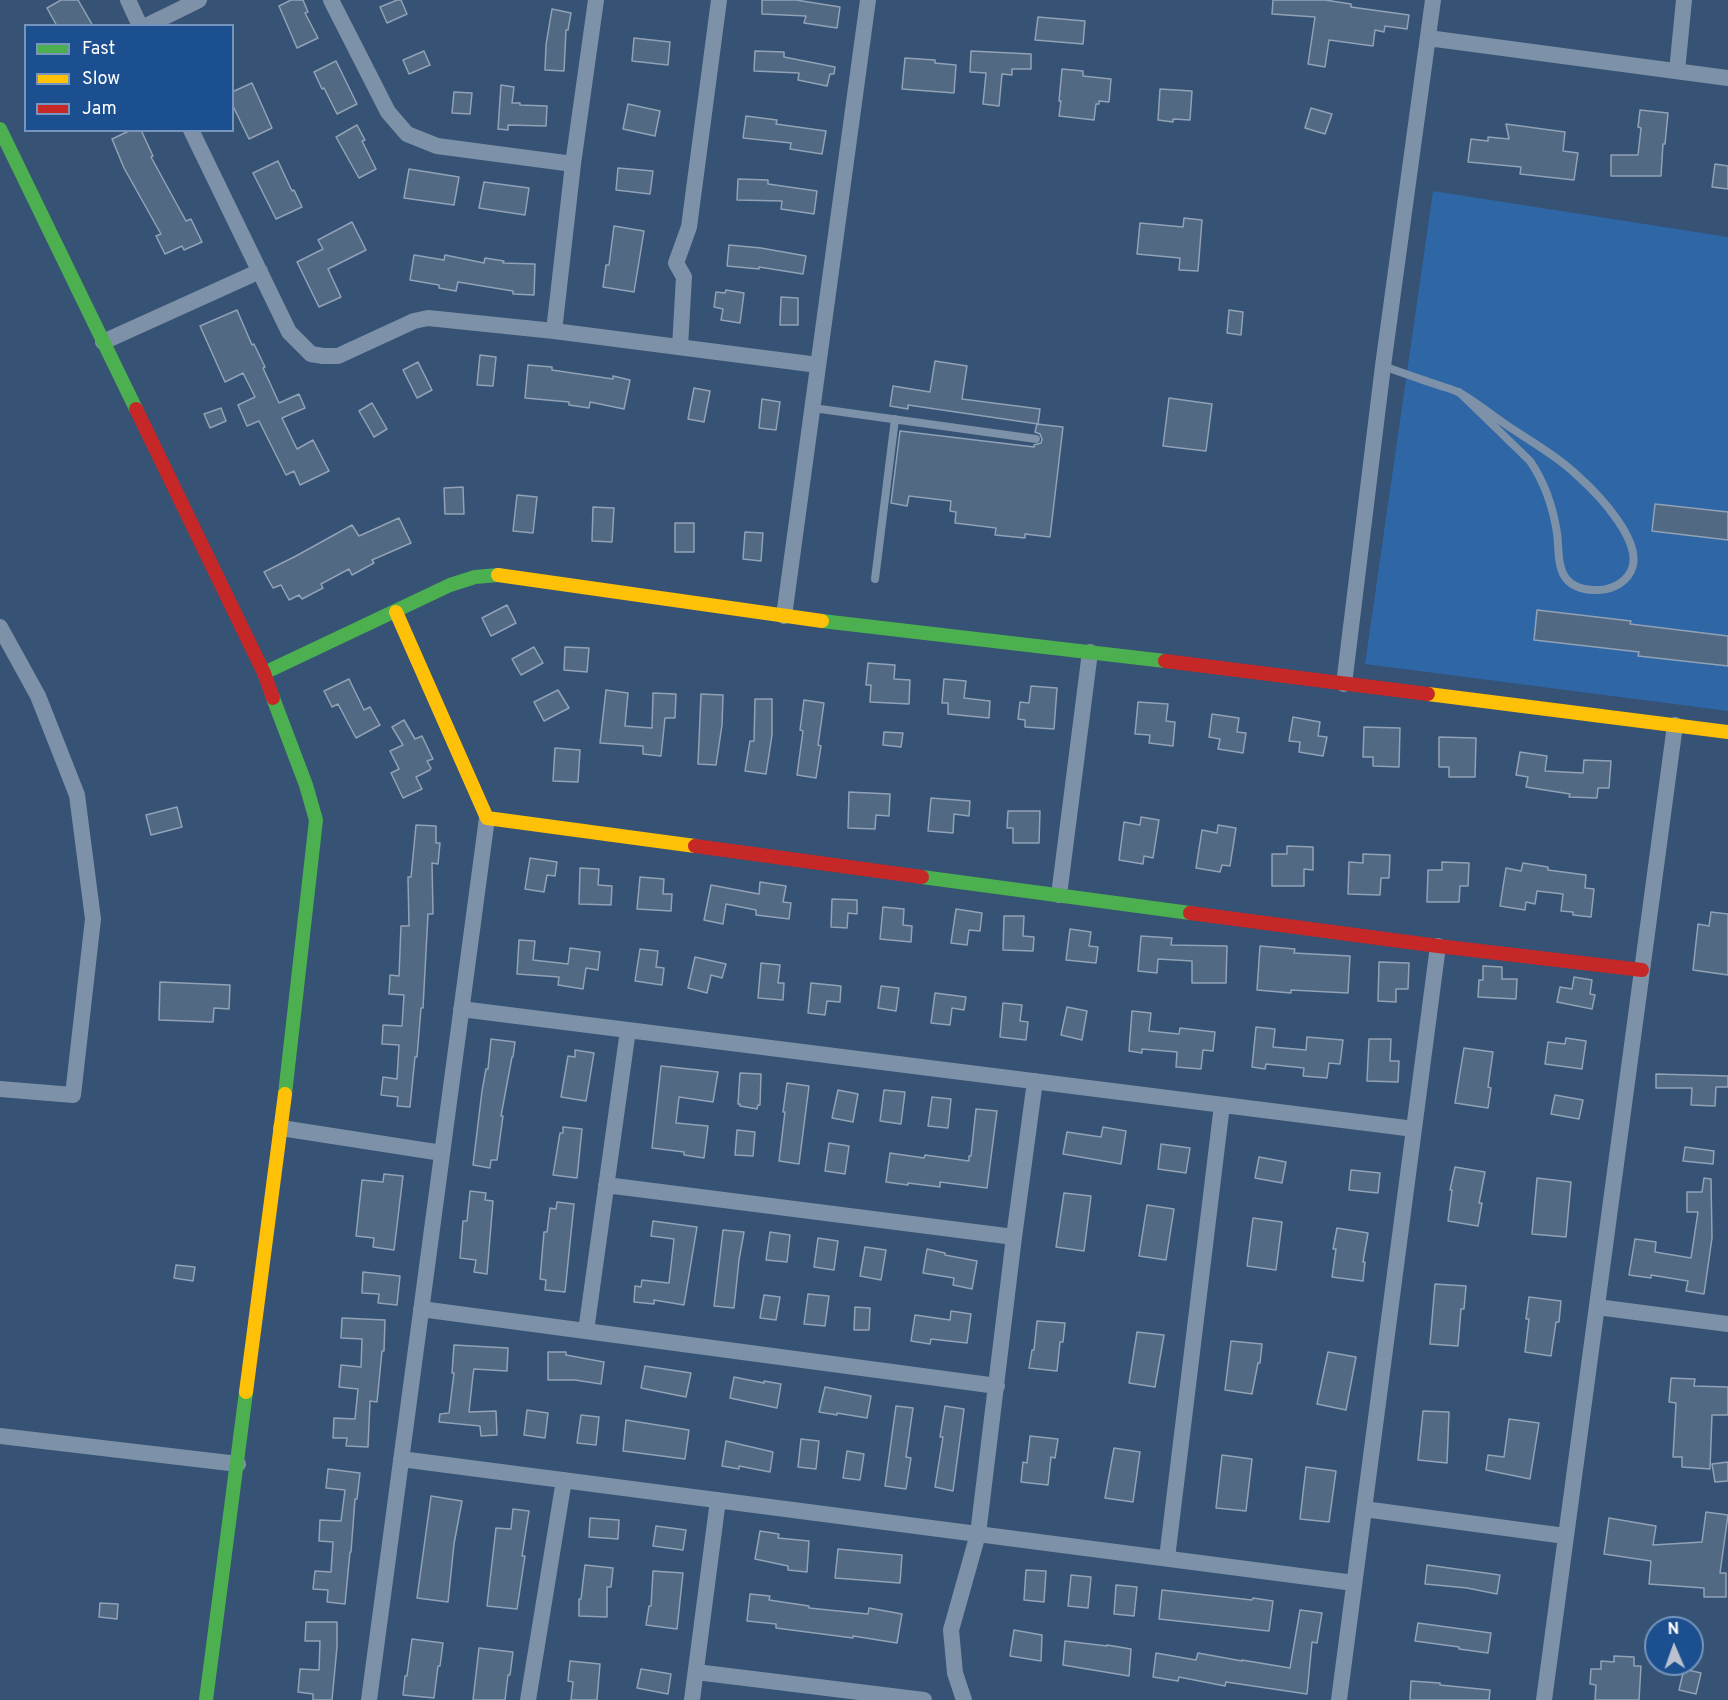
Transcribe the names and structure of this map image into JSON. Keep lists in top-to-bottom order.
{
  "legend": ["Fast", "Slow", "Jam"],
  "north": "top"
}
